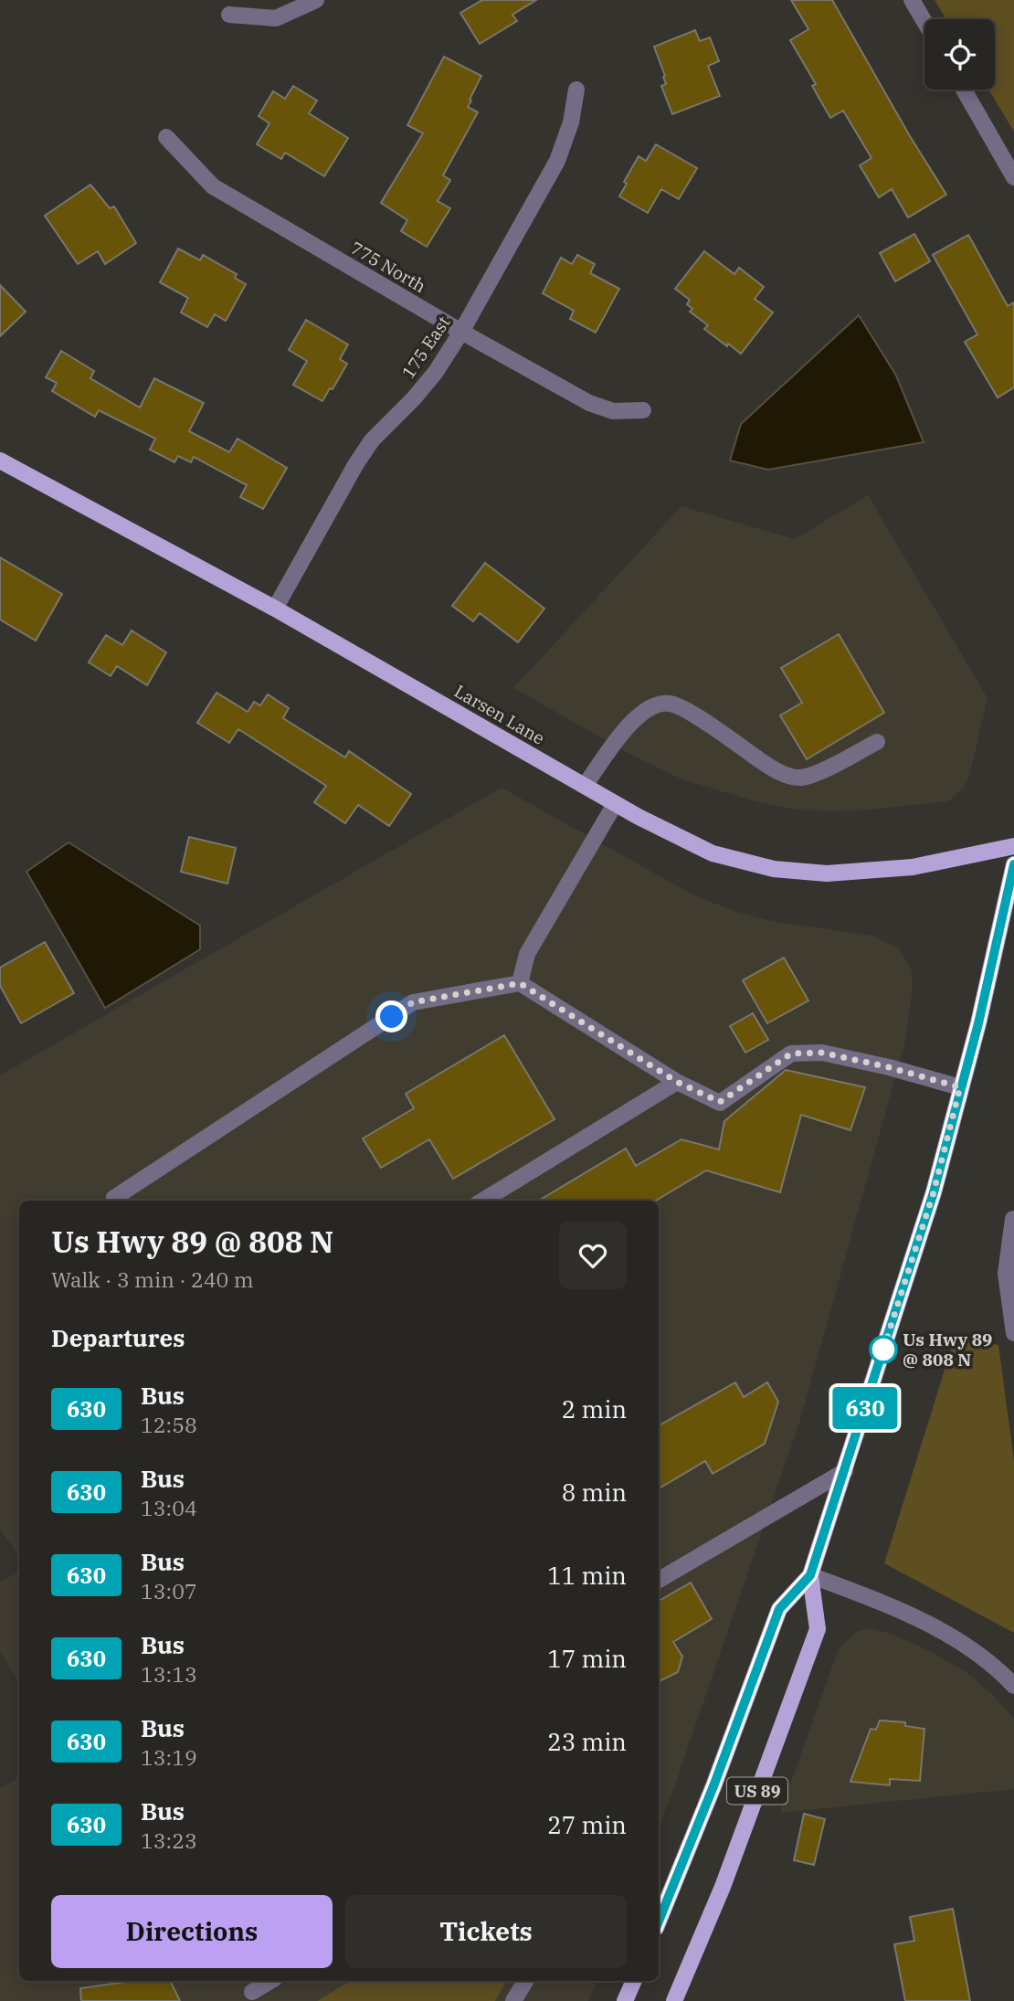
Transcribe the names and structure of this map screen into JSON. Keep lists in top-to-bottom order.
{
  "streets": {
    "main road": ["Larsen Lane", "US 89"],
    "street": ["775 North", "175 East"]
  },
  "crossings": [
    ["775 North", "175 East"],
    ["175 East", "Larsen Lane"]
  ],
  "places": ["Us Hwy 89 @ 808 N"],
  "lines": ["bus line 630"],
  "page": {
    "on_map": "630",
    "heading": [
      ["Us Hwy 89 @ 808 N", "Walk · 3 min · 240 m"],
      "Departures"
    ],
    "list": [
      {
        "mark": "630",
        "name": "Bus",
        "note": "12:58",
        "value": "2 min"
      },
      {
        "mark": "630",
        "name": "Bus",
        "note": "13:04",
        "value": "8 min"
      },
      {
        "mark": "630",
        "name": "Bus",
        "note": "13:07",
        "value": "11 min"
      },
      {
        "mark": "630",
        "name": "Bus",
        "note": "13:13",
        "value": "17 min"
      },
      {
        "mark": "630",
        "name": "Bus",
        "note": "13:19",
        "value": "23 min"
      },
      {
        "mark": "630",
        "name": "Bus",
        "note": "13:23",
        "value": "27 min"
      }
    ],
    "buttons": ["Directions", "Tickets"]
  }
}
